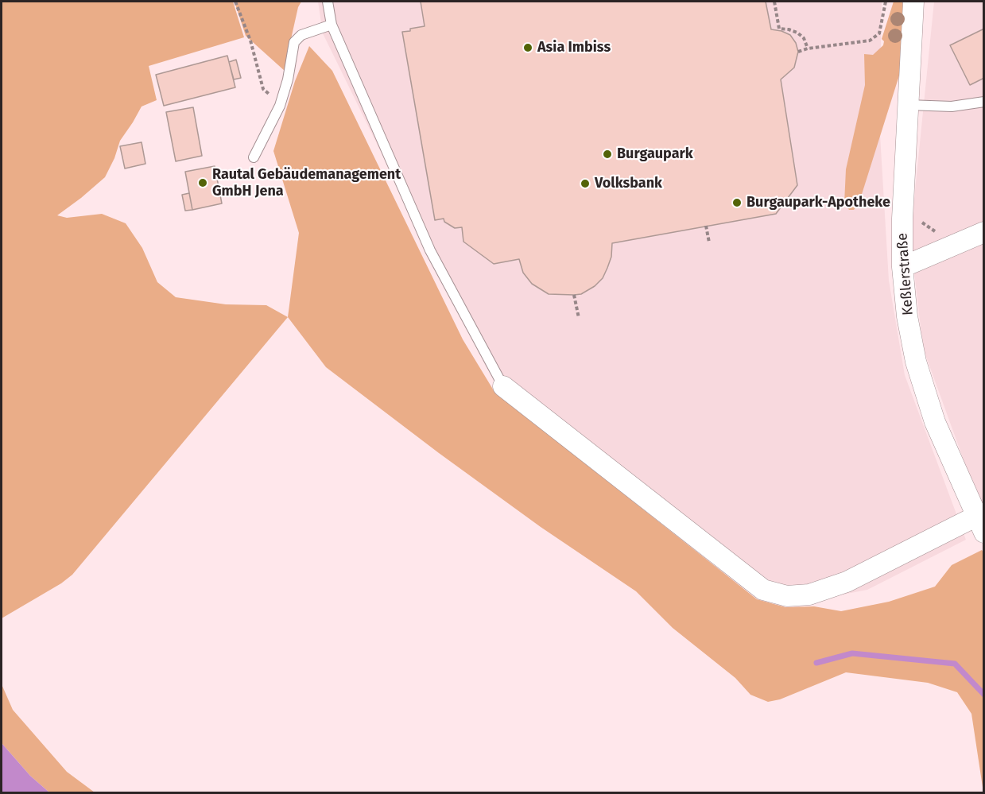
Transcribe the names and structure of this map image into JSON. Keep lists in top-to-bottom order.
{
  "streets": {
    "street": ["Keßlerstraße"]
  },
  "places": [
    "Asia Imbiss",
    "Burgaupark",
    "Rautal Gebäudemanagement GmbH Jena",
    "Volksbank",
    "Burgaupark-Apotheke"
  ]
}
